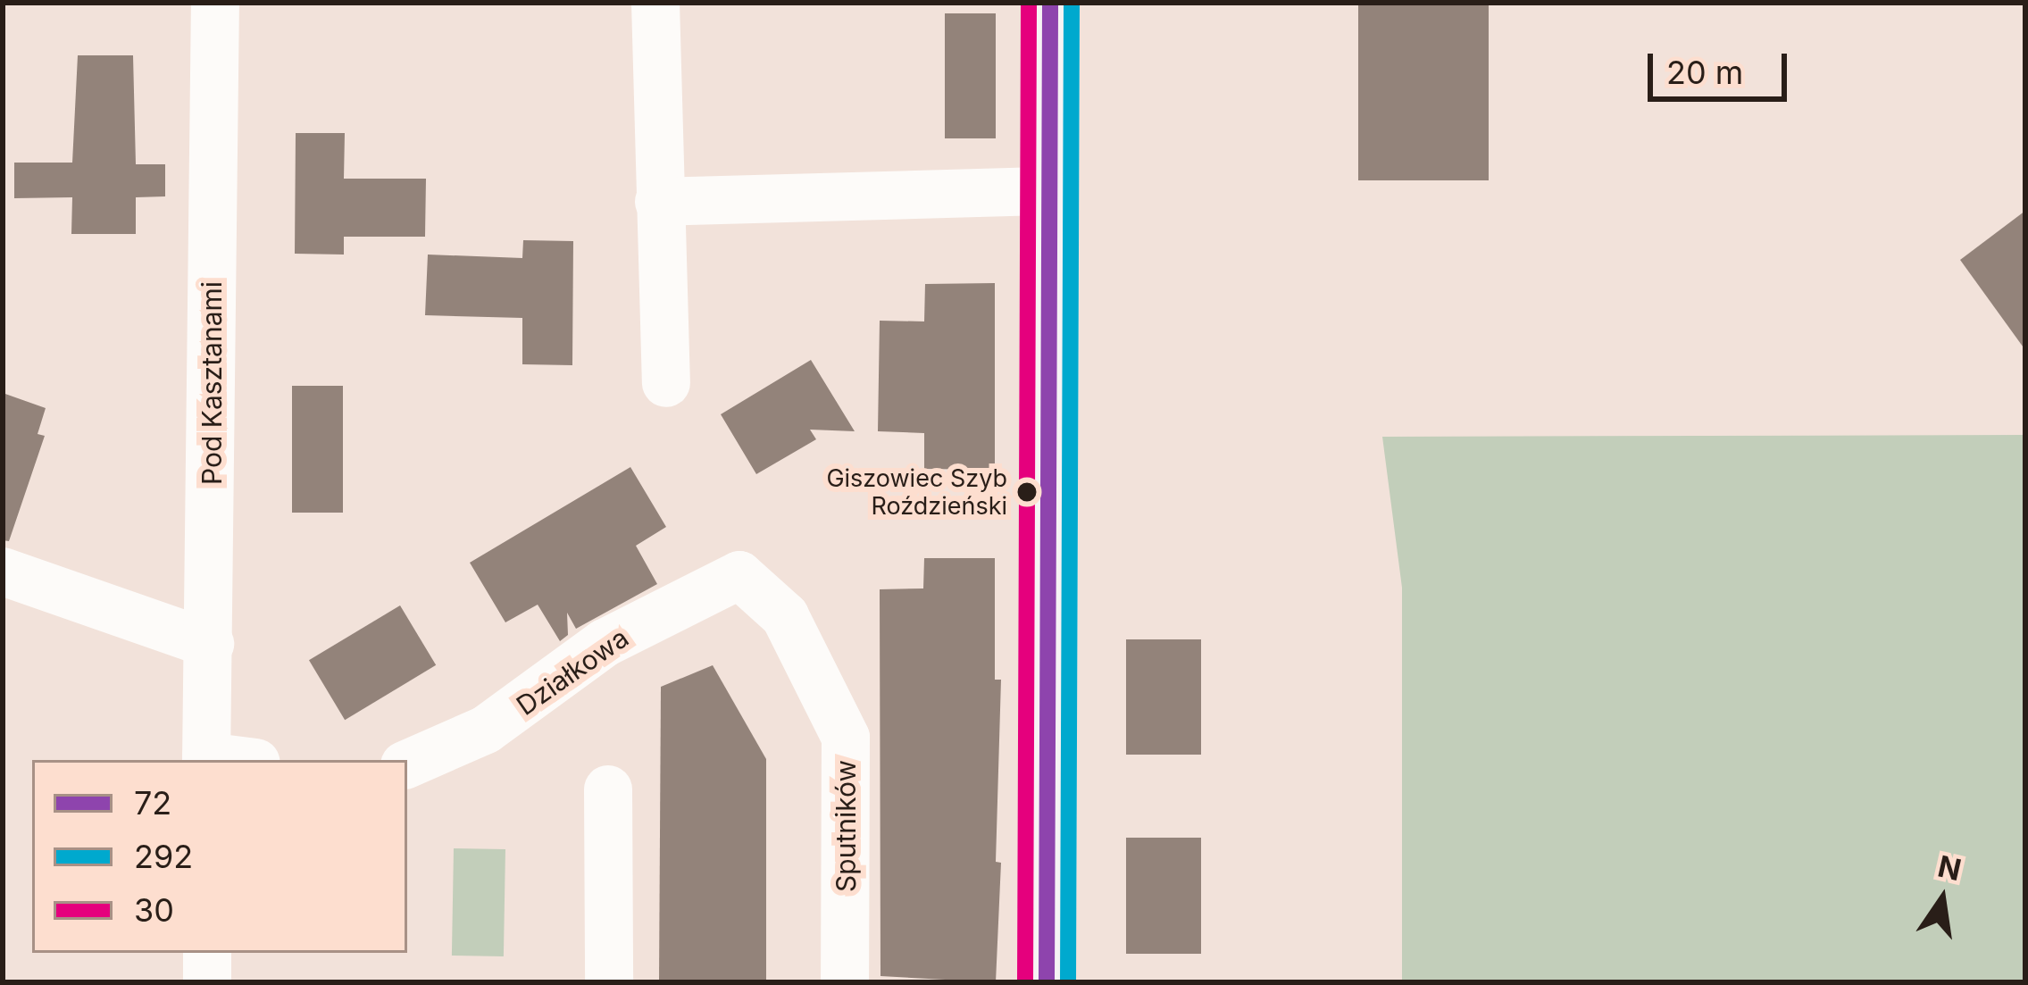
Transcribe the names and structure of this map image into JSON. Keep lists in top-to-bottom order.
{
  "streets": {
    "street": ["Pod Kasztanami", "Działkowa", "Sputników"]
  },
  "crossings": [
    ["Działkowa", "Sputników"]
  ],
  "places": ["Giszowiec Szyb Roździeński"],
  "lines": ["transit line 72", "transit line 292", "transit line 30"],
  "legend": ["72", "292", "30"],
  "scale_bar": "20 m",
  "north": "top"
}
